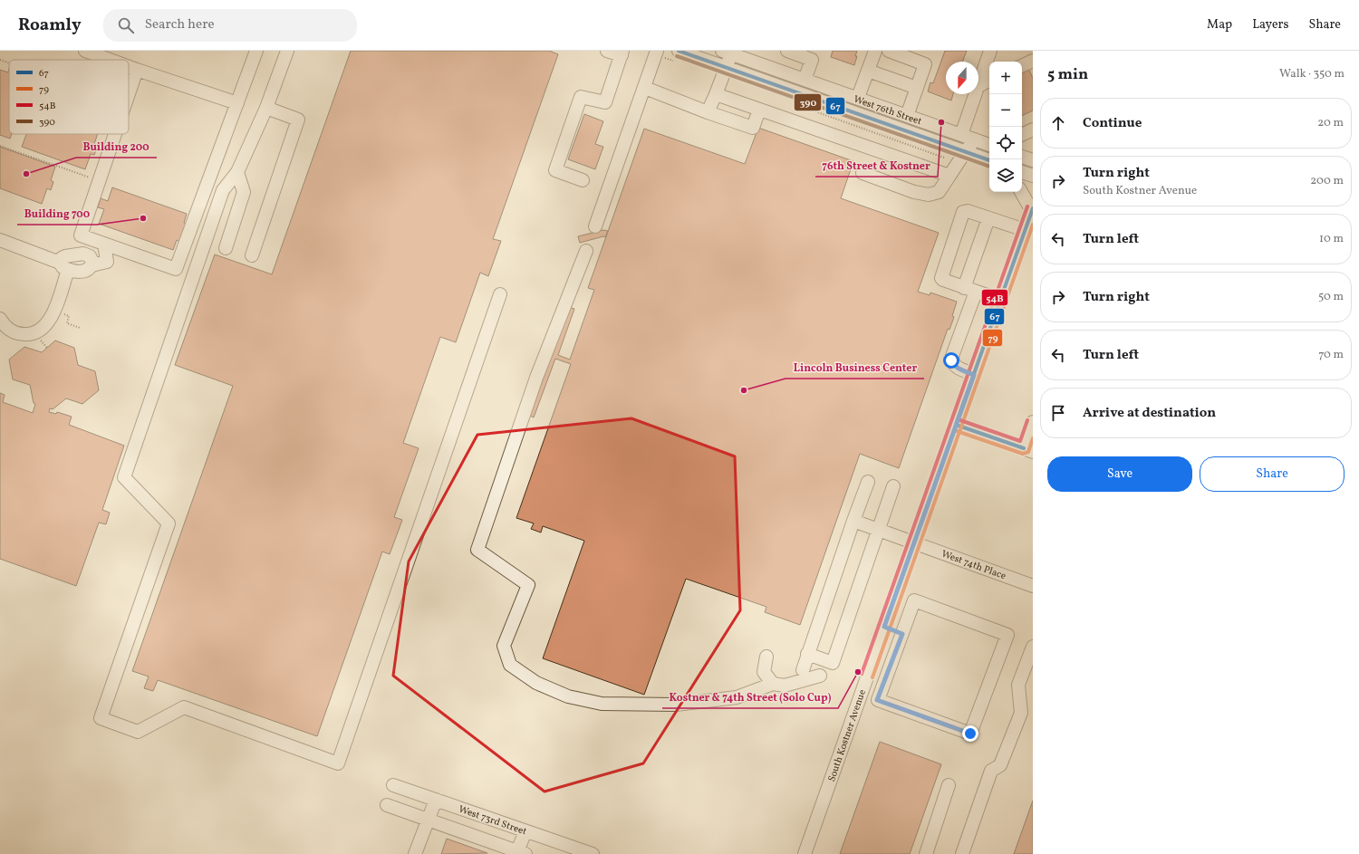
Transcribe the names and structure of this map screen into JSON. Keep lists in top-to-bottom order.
{
  "streets": {
    "street": [
      "West 76th Street",
      "West 74th Place",
      "South Kostner Avenue",
      "West 73rd Street"
    ]
  },
  "crossings": [
    ["West 74th Place", "South Kostner Avenue"]
  ],
  "places": [
    "76th Street & Kostner",
    "Building 200",
    "Building 700",
    "Lincoln Business Center",
    "Kostner & 74th Street (Solo Cup)"
  ],
  "lines": [
    "transit line 67",
    "transit line 390",
    "transit line 54B",
    "transit line 79"
  ],
  "legend": [
    "67",
    "79",
    "54B",
    "390"
  ],
  "north": "bottom",
  "page": {
    "header": "Roamly",
    "search": "Search here",
    "nav": ["Map", "Layers", "Share"],
    "heading": ["5 min", "Walk · 350 m"],
    "map_buttons": ["+", "−"],
    "list": [
      ["Continue", "20 m"],
      ["Turn right", "South Kostner Avenue", "200 m"],
      ["Turn left", "10 m"],
      ["Turn right", "50 m"],
      ["Turn left", "70 m"],
      "Arrive at destination"
    ],
    "buttons": ["Save", "Share"]
  }
}
